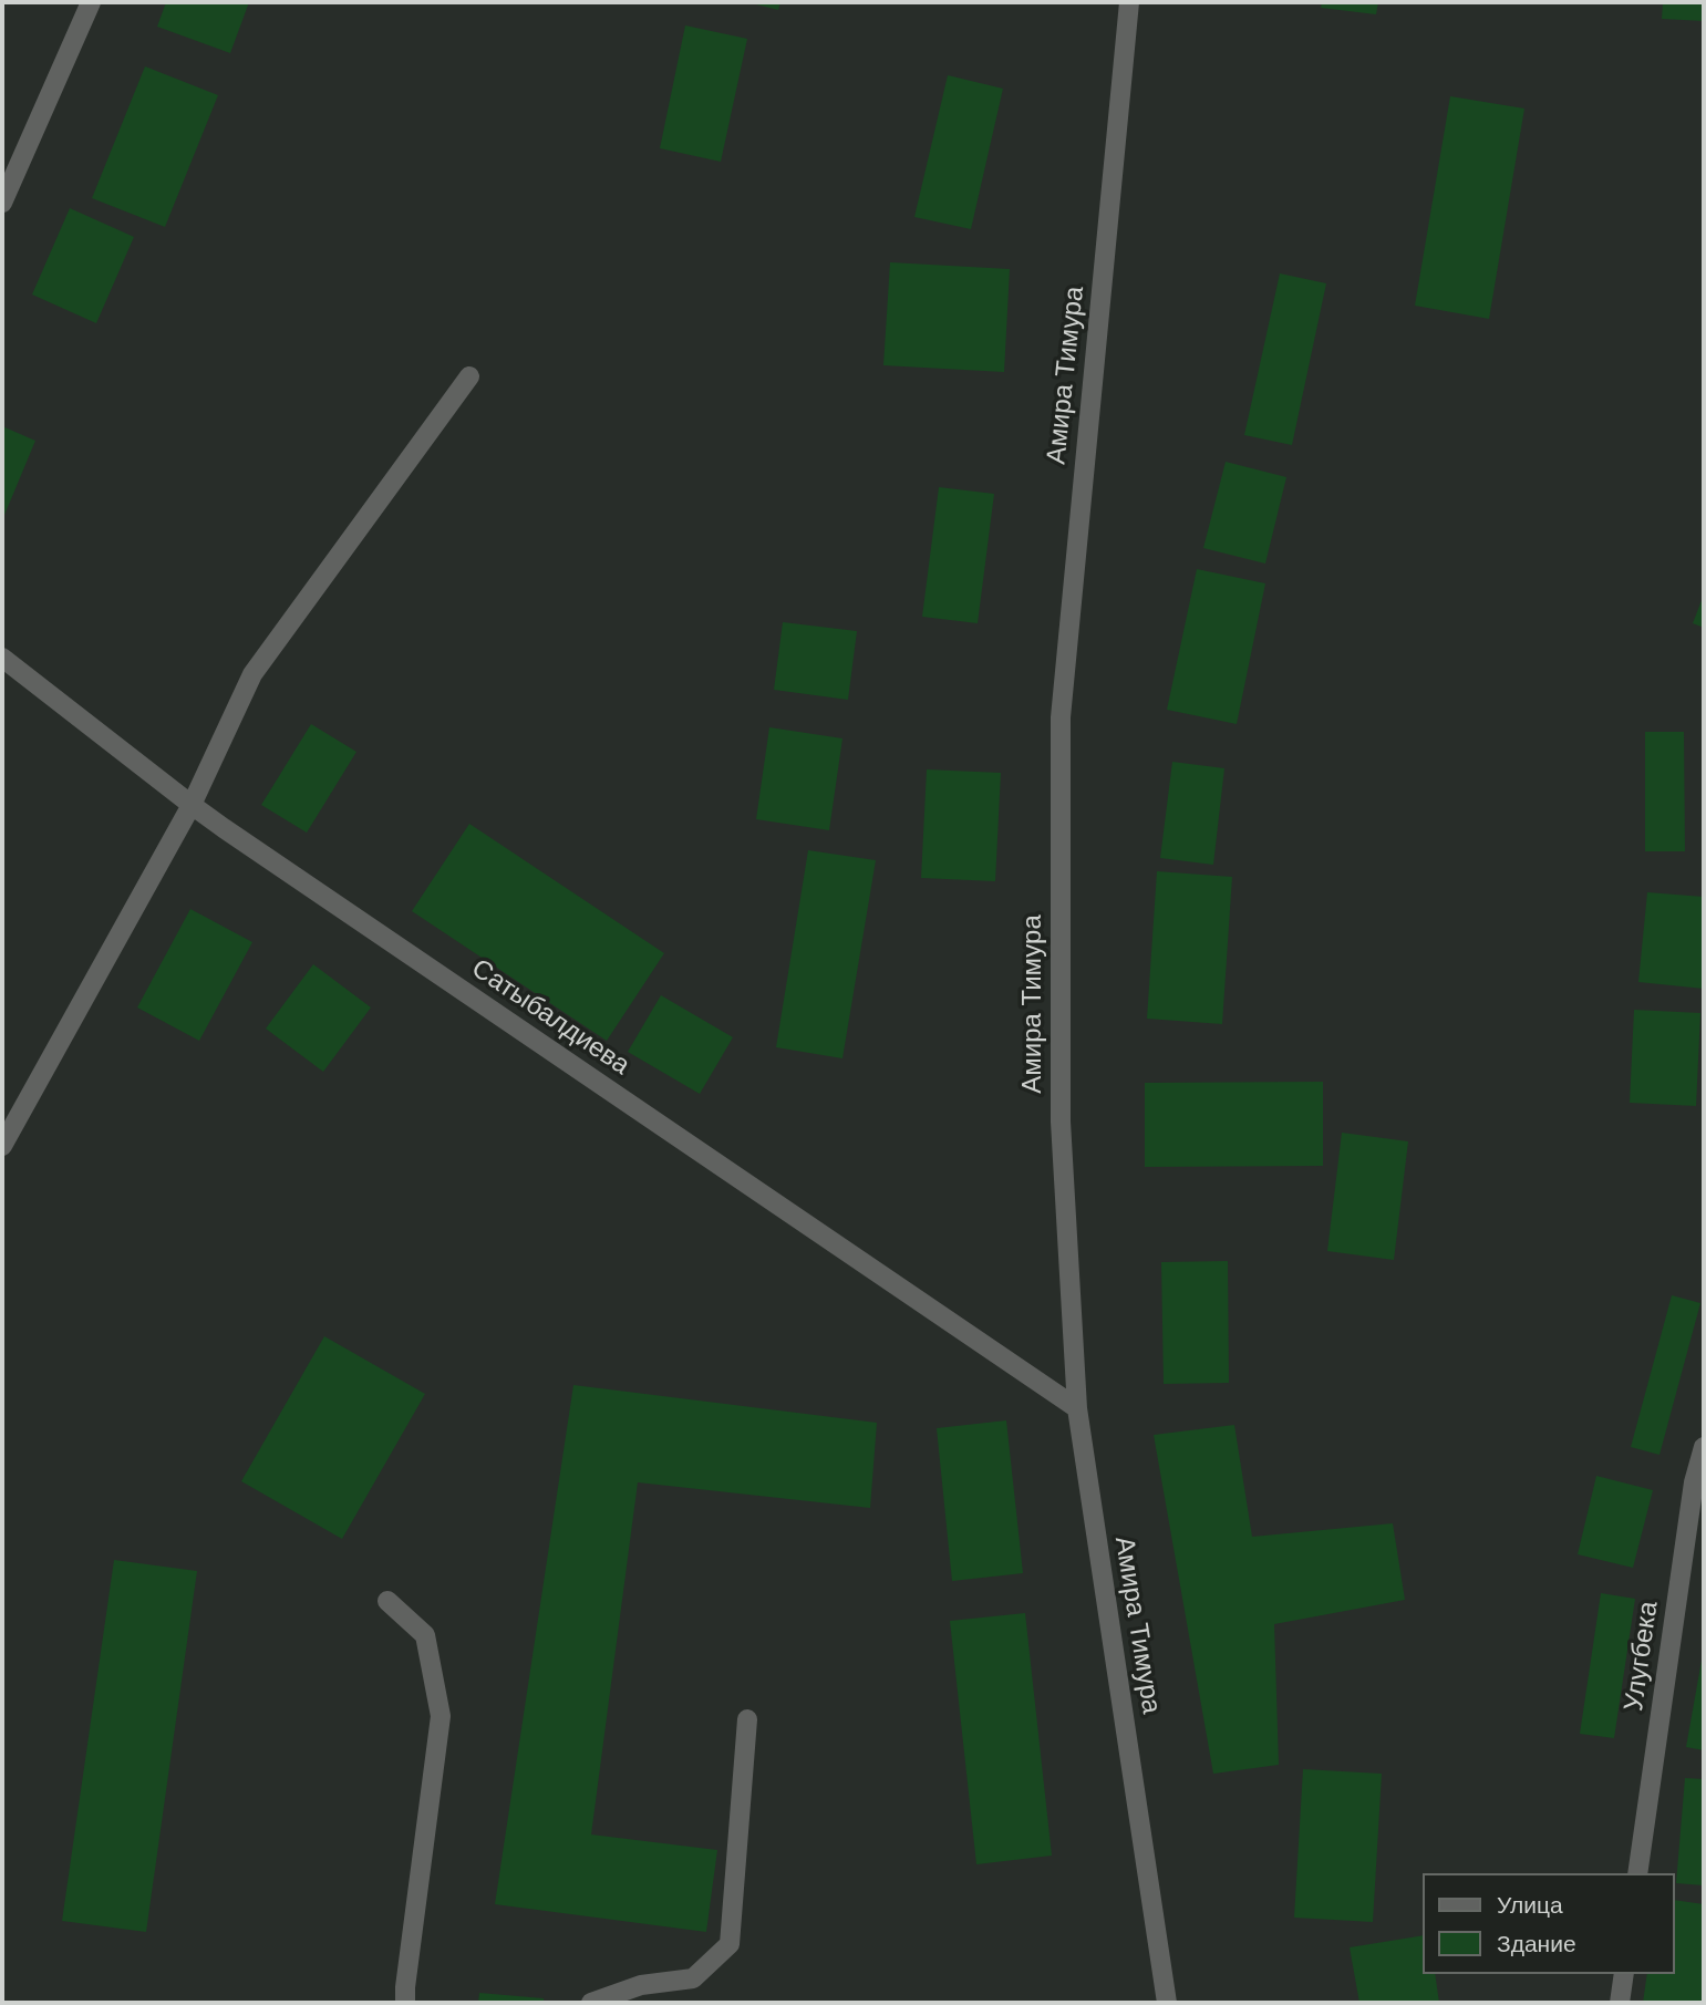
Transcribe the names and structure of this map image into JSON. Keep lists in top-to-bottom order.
{
  "streets": {
    "street": ["Амира Тимура", "Сатыбалдиева", "Улугбека"]
  },
  "crossings": [
    ["Амира Тимура", "Сатыбалдиева"]
  ],
  "legend": ["Улица", "Здание"]
}
